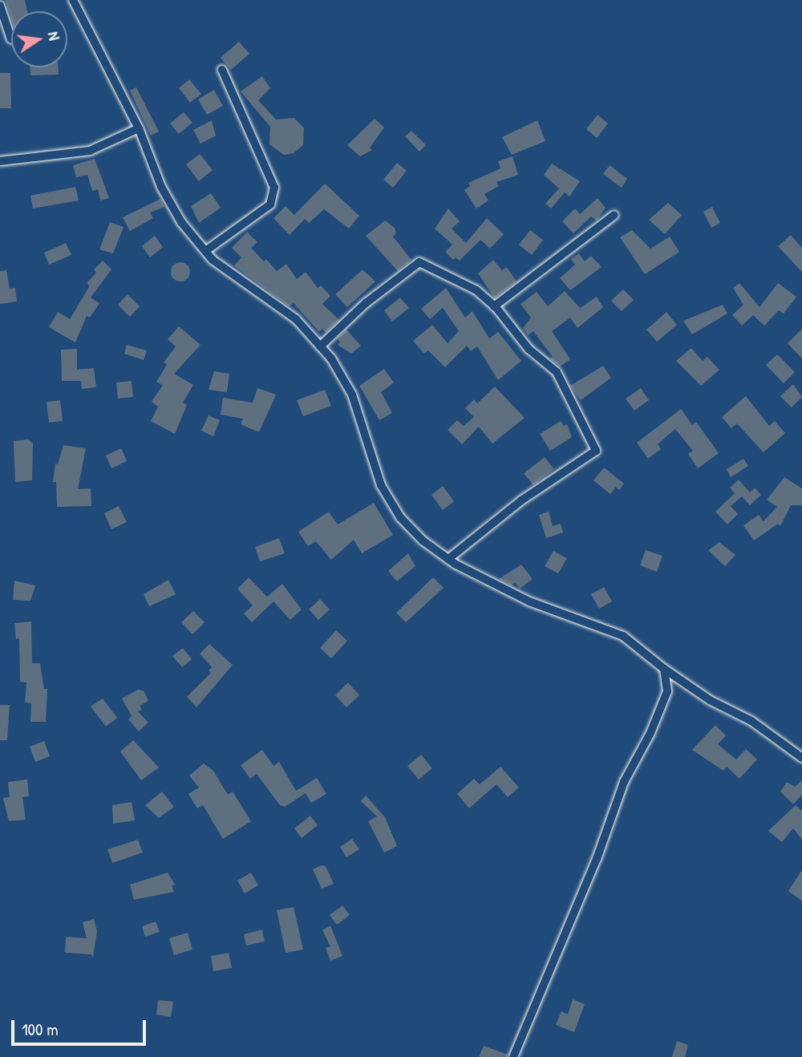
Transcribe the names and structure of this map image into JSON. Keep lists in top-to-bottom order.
{
  "scale_bar": "100 m",
  "north": "right"
}
